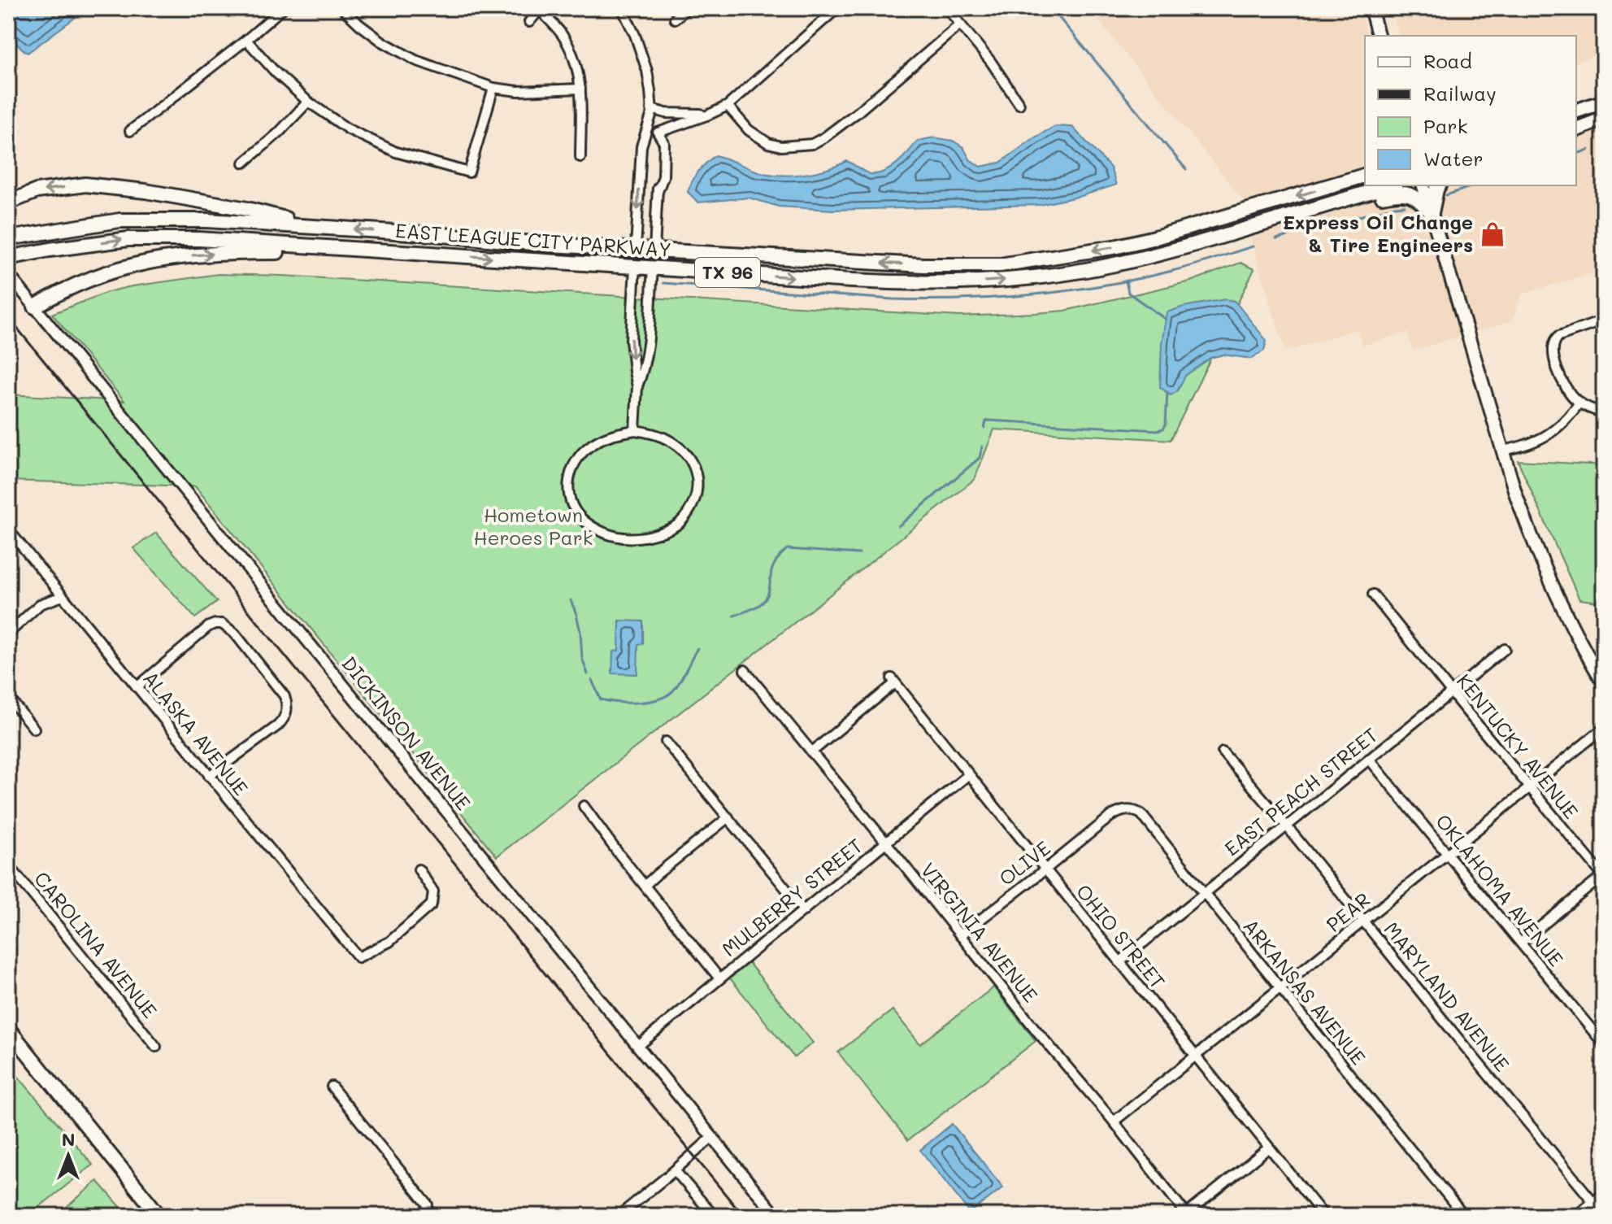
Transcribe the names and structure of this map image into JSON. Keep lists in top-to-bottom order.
{
  "streets": {
    "main road": ["EAST LEAGUE CITY PARKWAY", "TX 96"],
    "street": [
      "ALASKA AVENUE",
      "DICKINSON AVENUE",
      "KENTUCKY AVENUE",
      "EAST PEACH STREET",
      "OLIVE",
      "OKLAHOMA AVENUE",
      "MULBERRY STREET",
      "PEAR",
      "VIRGINIA AVENUE",
      "OHIO STREET",
      "CAROLINA AVENUE",
      "ARKANSAS AVENUE",
      "MARYLAND AVENUE"
    ]
  },
  "crossings": [
    ["DICKINSON AVENUE", "MULBERRY STREET"],
    ["KENTUCKY AVENUE", "EAST PEACH STREET"],
    ["KENTUCKY AVENUE", "PEAR"],
    ["EAST PEACH STREET", "OKLAHOMA AVENUE"],
    ["EAST PEACH STREET", "OHIO STREET"],
    ["EAST PEACH STREET", "ARKANSAS AVENUE"],
    ["EAST PEACH STREET", "MARYLAND AVENUE"],
    ["OLIVE", "VIRGINIA AVENUE"],
    ["OLIVE", "OHIO STREET"],
    ["OLIVE", "ARKANSAS AVENUE"],
    ["OKLAHOMA AVENUE", "PEAR"],
    ["MULBERRY STREET", "VIRGINIA AVENUE"],
    ["MULBERRY STREET", "OHIO STREET"],
    ["PEAR", "VIRGINIA AVENUE"],
    ["PEAR", "OHIO STREET"],
    ["PEAR", "ARKANSAS AVENUE"],
    ["PEAR", "MARYLAND AVENUE"],
    ["VIRGINIA AVENUE", "OHIO STREET"]
  ],
  "parks": ["Hometown Heroes Park"],
  "places": {
    "shop": ["Express Oil Change & Tire Engineers"]
  },
  "legend": [
    "Road",
    "Railway",
    "Park",
    "Water"
  ],
  "north": "top"
}
